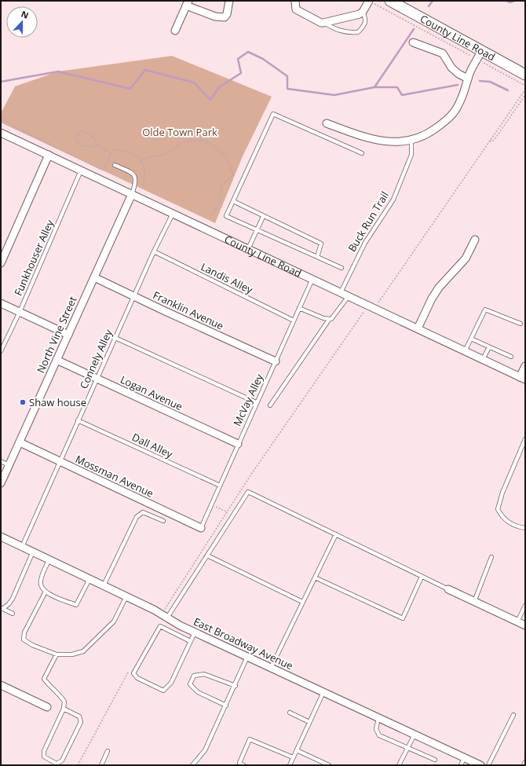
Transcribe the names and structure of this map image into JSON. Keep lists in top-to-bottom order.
{
  "streets": {
    "main road": ["County Line Road"],
    "street": [
      "Franklin Avenue",
      "North Vine Street",
      "Logan Avenue",
      "Mossman Avenue",
      "East Broadway Avenue"
    ],
    "lane": [
      "Buck Run Trail",
      "Funkhouser Alley",
      "Landis Alley",
      "Connely Alley",
      "McVay Alley",
      "Dall Alley"
    ]
  },
  "crossings": [
    ["County Line Road", "Buck Run Trail"],
    ["County Line Road", "Funkhouser Alley"],
    ["County Line Road", "North Vine Street"],
    ["County Line Road", "Connely Alley"],
    ["County Line Road", "McVay Alley"],
    ["Landis Alley", "Connely Alley"],
    ["Landis Alley", "McVay Alley"],
    ["Franklin Avenue", "North Vine Street"],
    ["Franklin Avenue", "Connely Alley"],
    ["Franklin Avenue", "McVay Alley"],
    ["North Vine Street", "Logan Avenue"],
    ["North Vine Street", "Mossman Avenue"],
    ["Connely Alley", "Logan Avenue"],
    ["Connely Alley", "Dall Alley"],
    ["Connely Alley", "Mossman Avenue"],
    ["Connely Alley", "East Broadway Avenue"],
    ["Logan Avenue", "McVay Alley"],
    ["McVay Alley", "Dall Alley"],
    ["McVay Alley", "Mossman Avenue"]
  ],
  "parks": ["Olde Town Park"],
  "places": ["Shaw house"],
  "north": "top"
}
